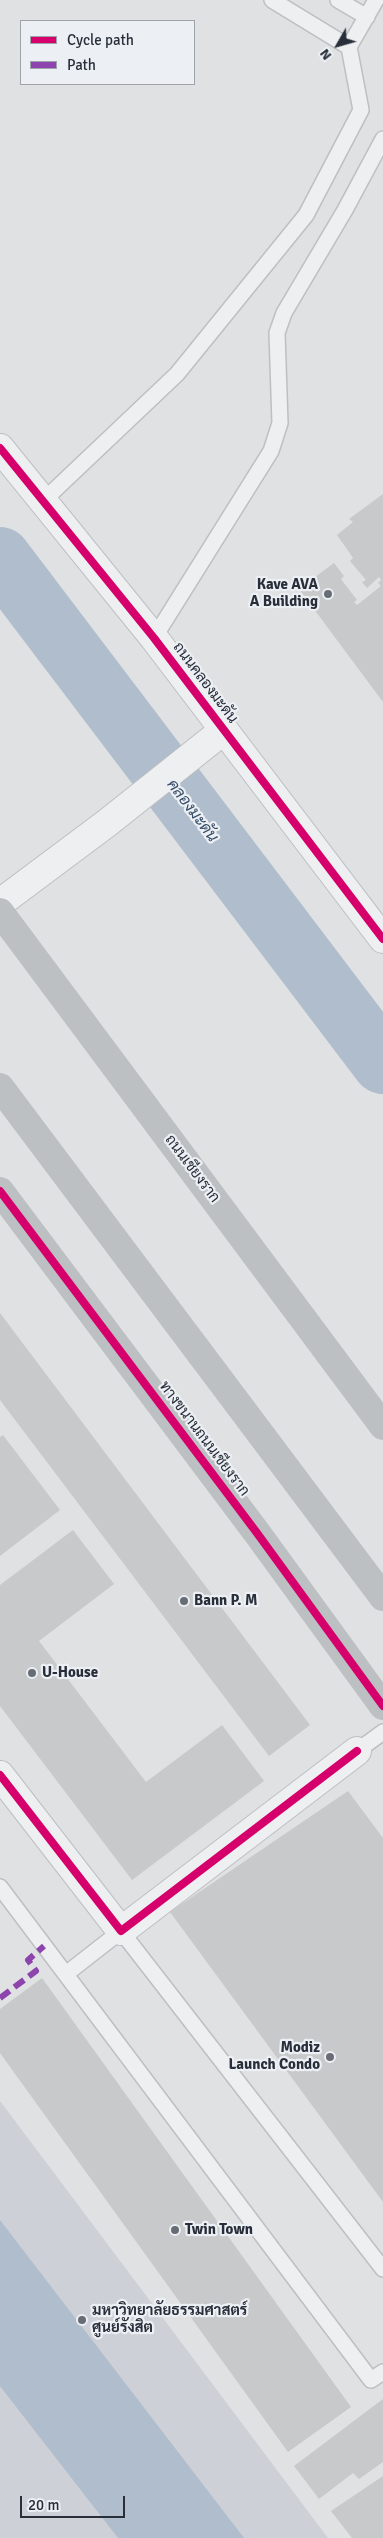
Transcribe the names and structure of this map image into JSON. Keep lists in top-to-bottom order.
{
  "streets": {
    "main road": ["ถนนเชียงราก", "ทางขนานถนนเชียงราก"],
    "street": ["ถนนคลองมะดัน"]
  },
  "water": ["คลองมะดัน"],
  "places": [
    "Kave AVA A Building",
    "Bann P. M",
    "U-House",
    "Modiz Launch Condo",
    "Twin Town",
    "มหาวิทยาลัยธรรมศาสตร์ ศูนย์รังสิต"
  ],
  "legend": ["Cycle path", "Path"],
  "scale_bar": "20 m",
  "north": "bottom left"
}
